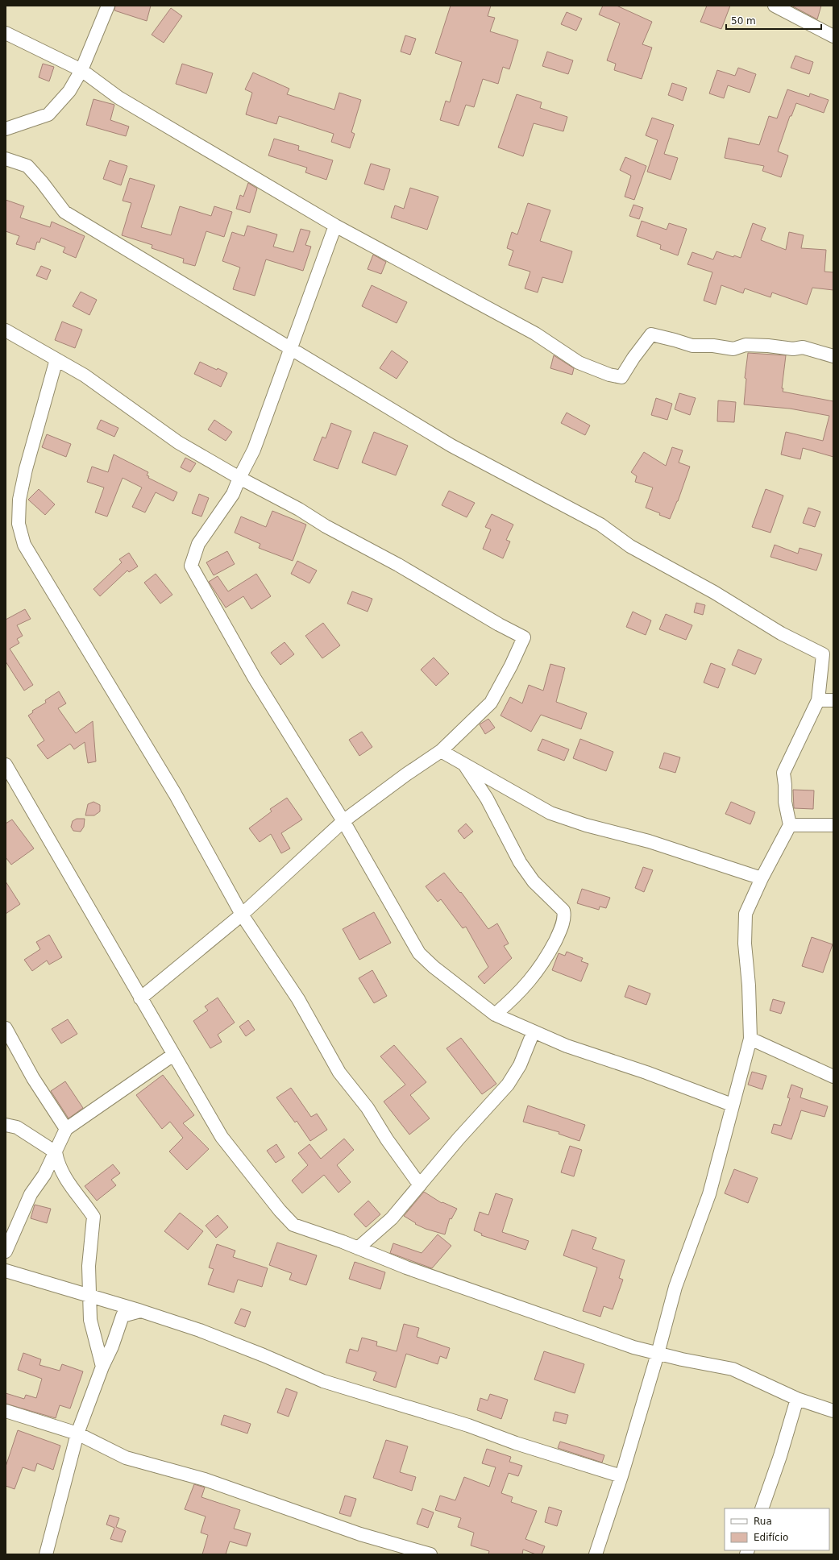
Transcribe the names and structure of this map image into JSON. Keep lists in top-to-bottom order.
{
  "legend": ["Rua", "Edifício"],
  "scale_bar": "50 m"
}
